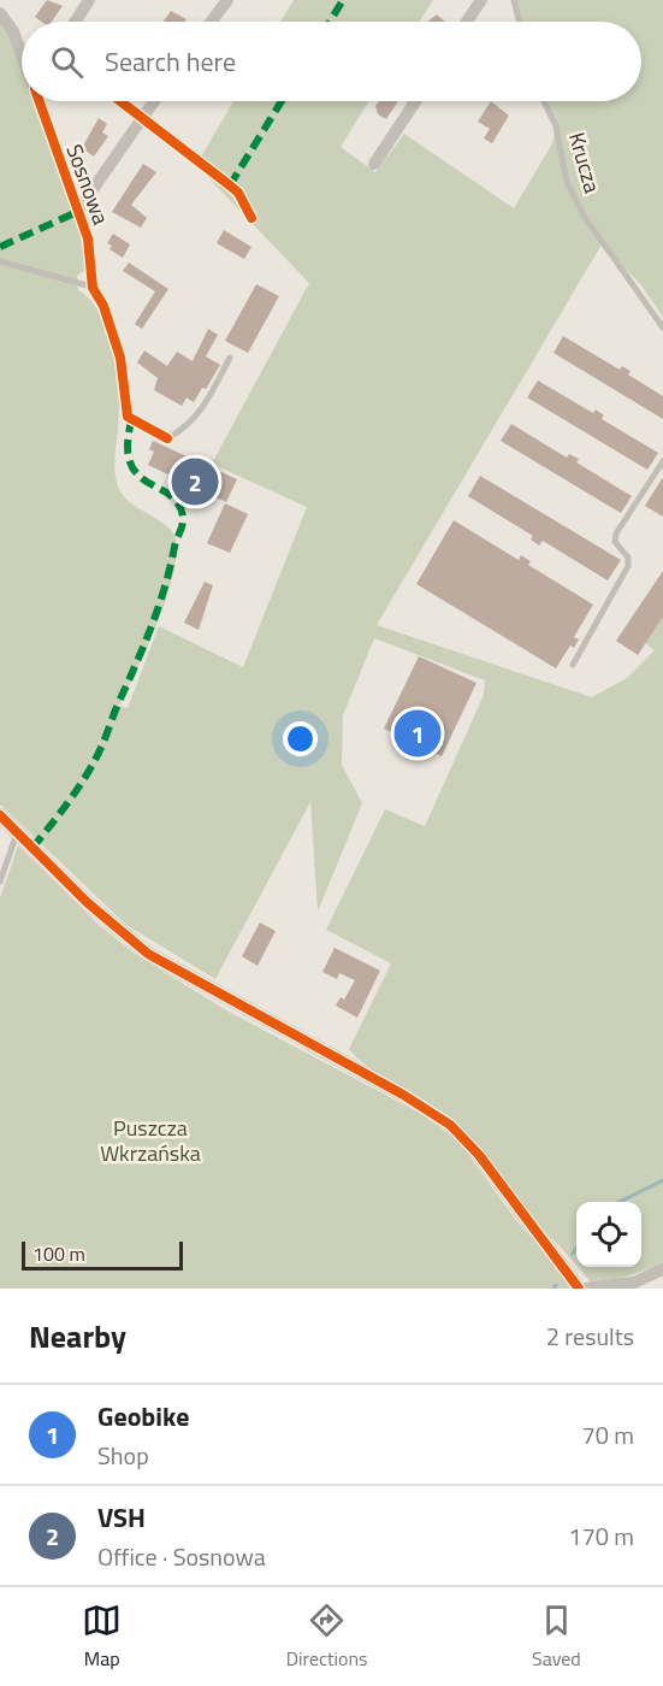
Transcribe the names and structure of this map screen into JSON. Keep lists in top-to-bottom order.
{
  "streets": {
    "street": ["Sosnowa"],
    "lane": ["Krucza"]
  },
  "parks": ["Puszcza Wkrzańska"],
  "scale_bar": "100 m",
  "page": {
    "search": "Search here",
    "pins": ["2", "1"],
    "scale": "100 m",
    "heading": ["Nearby", "2 results"],
    "list": [
      {
        "mark": "1",
        "name": "Geobike",
        "note": "Shop",
        "value": "70 m"
      },
      {
        "mark": "2",
        "name": "VSH",
        "note": "Office · Sosnowa",
        "value": "170 m"
      }
    ],
    "nav": ["Map", "Directions", "Saved"]
  }
}
